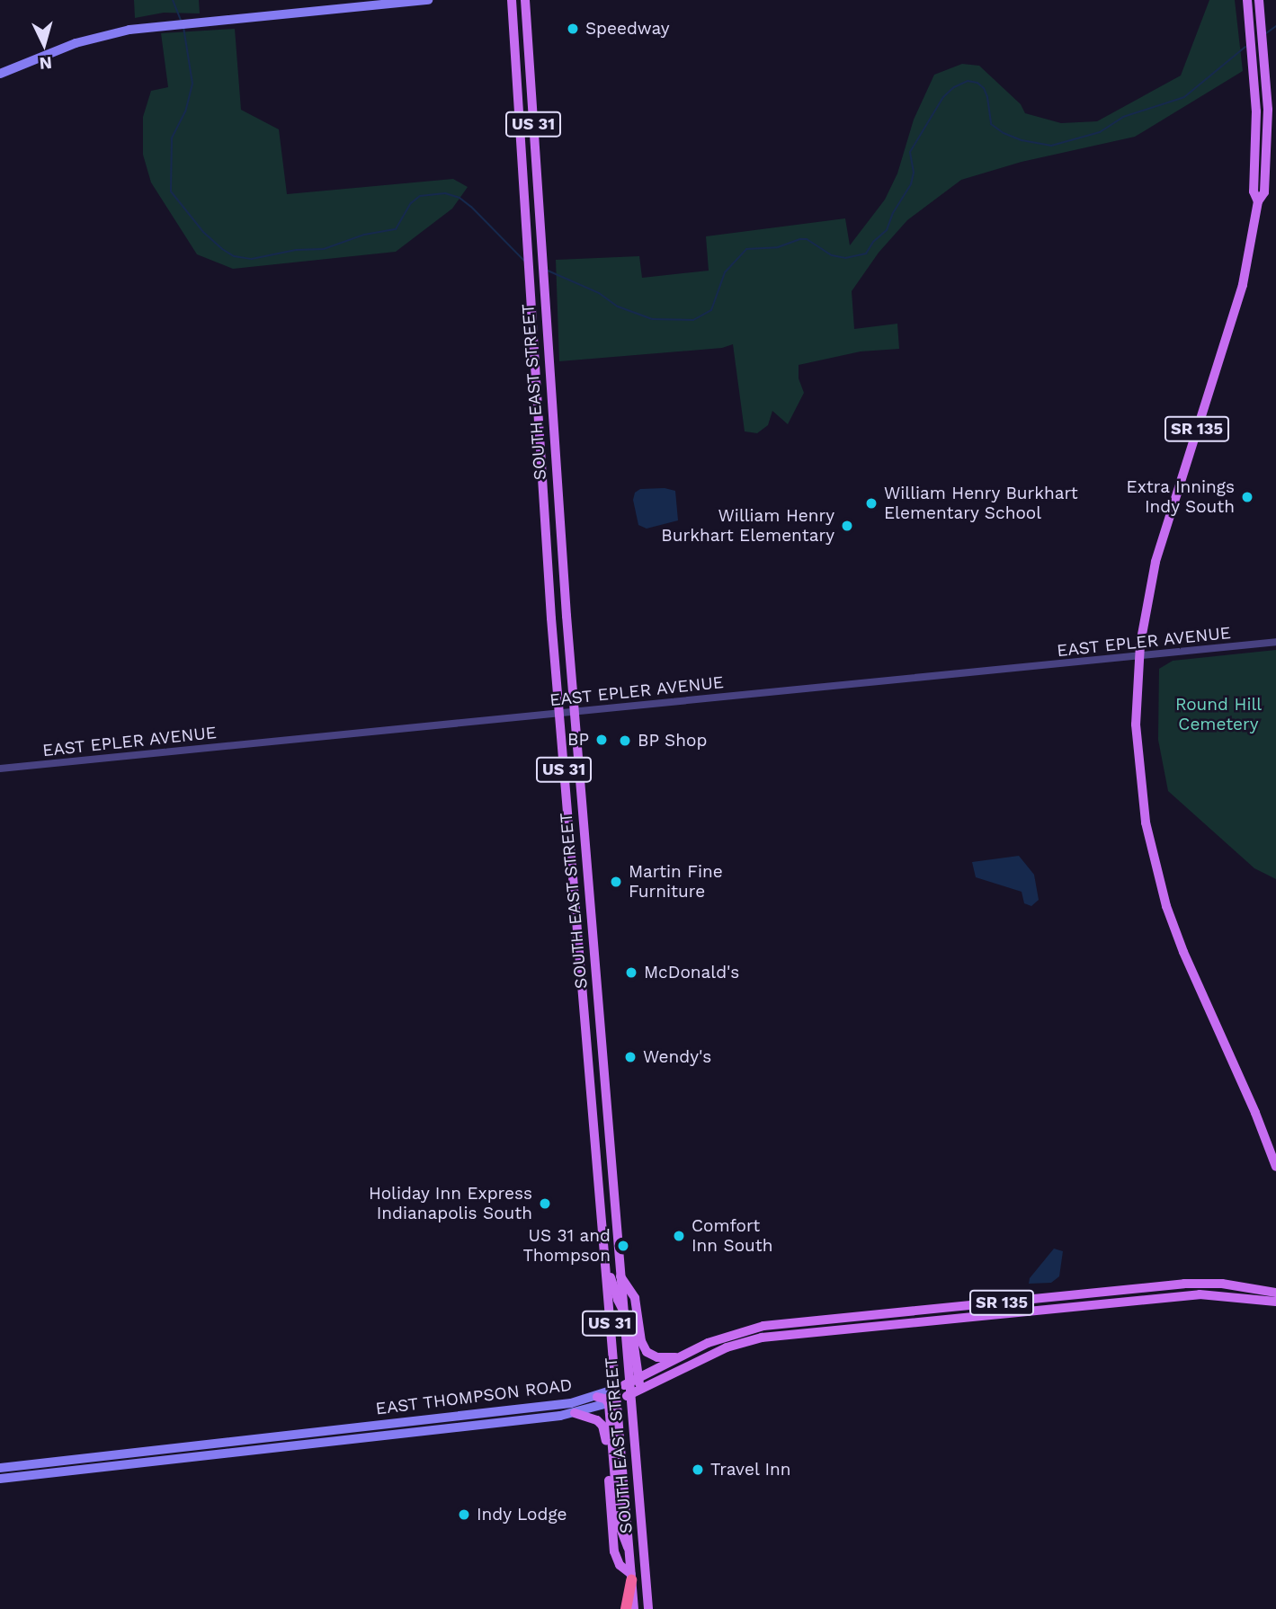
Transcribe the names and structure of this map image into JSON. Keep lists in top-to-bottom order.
{
  "streets": {
    "highway": ["US 31"],
    "main road": ["SOUTH EAST STREET", "SR 135", "EAST THOMPSON ROAD"],
    "street": ["EAST EPLER AVENUE"]
  },
  "crossings": [
    ["US 31", "SOUTH EAST STREET"],
    ["SOUTH EAST STREET", "EAST EPLER AVENUE"],
    ["SOUTH EAST STREET", "EAST THOMPSON ROAD"],
    ["SR 135", "EAST EPLER AVENUE"]
  ],
  "parks": ["Round Hill Cemetery"],
  "places": [
    "Speedway",
    "Extra Innings Indy South",
    "William Henry Burkhart Elementary School",
    "William Henry Burkhart Elementary",
    "BP",
    "BP Shop",
    "Martin Fine Furniture",
    "McDonald's",
    "Wendy's",
    "Holiday Inn Express Indianapolis South",
    "Comfort Inn South",
    "US 31 and Thompson",
    "Travel Inn",
    "Indy Lodge"
  ],
  "north": "bottom"
}
